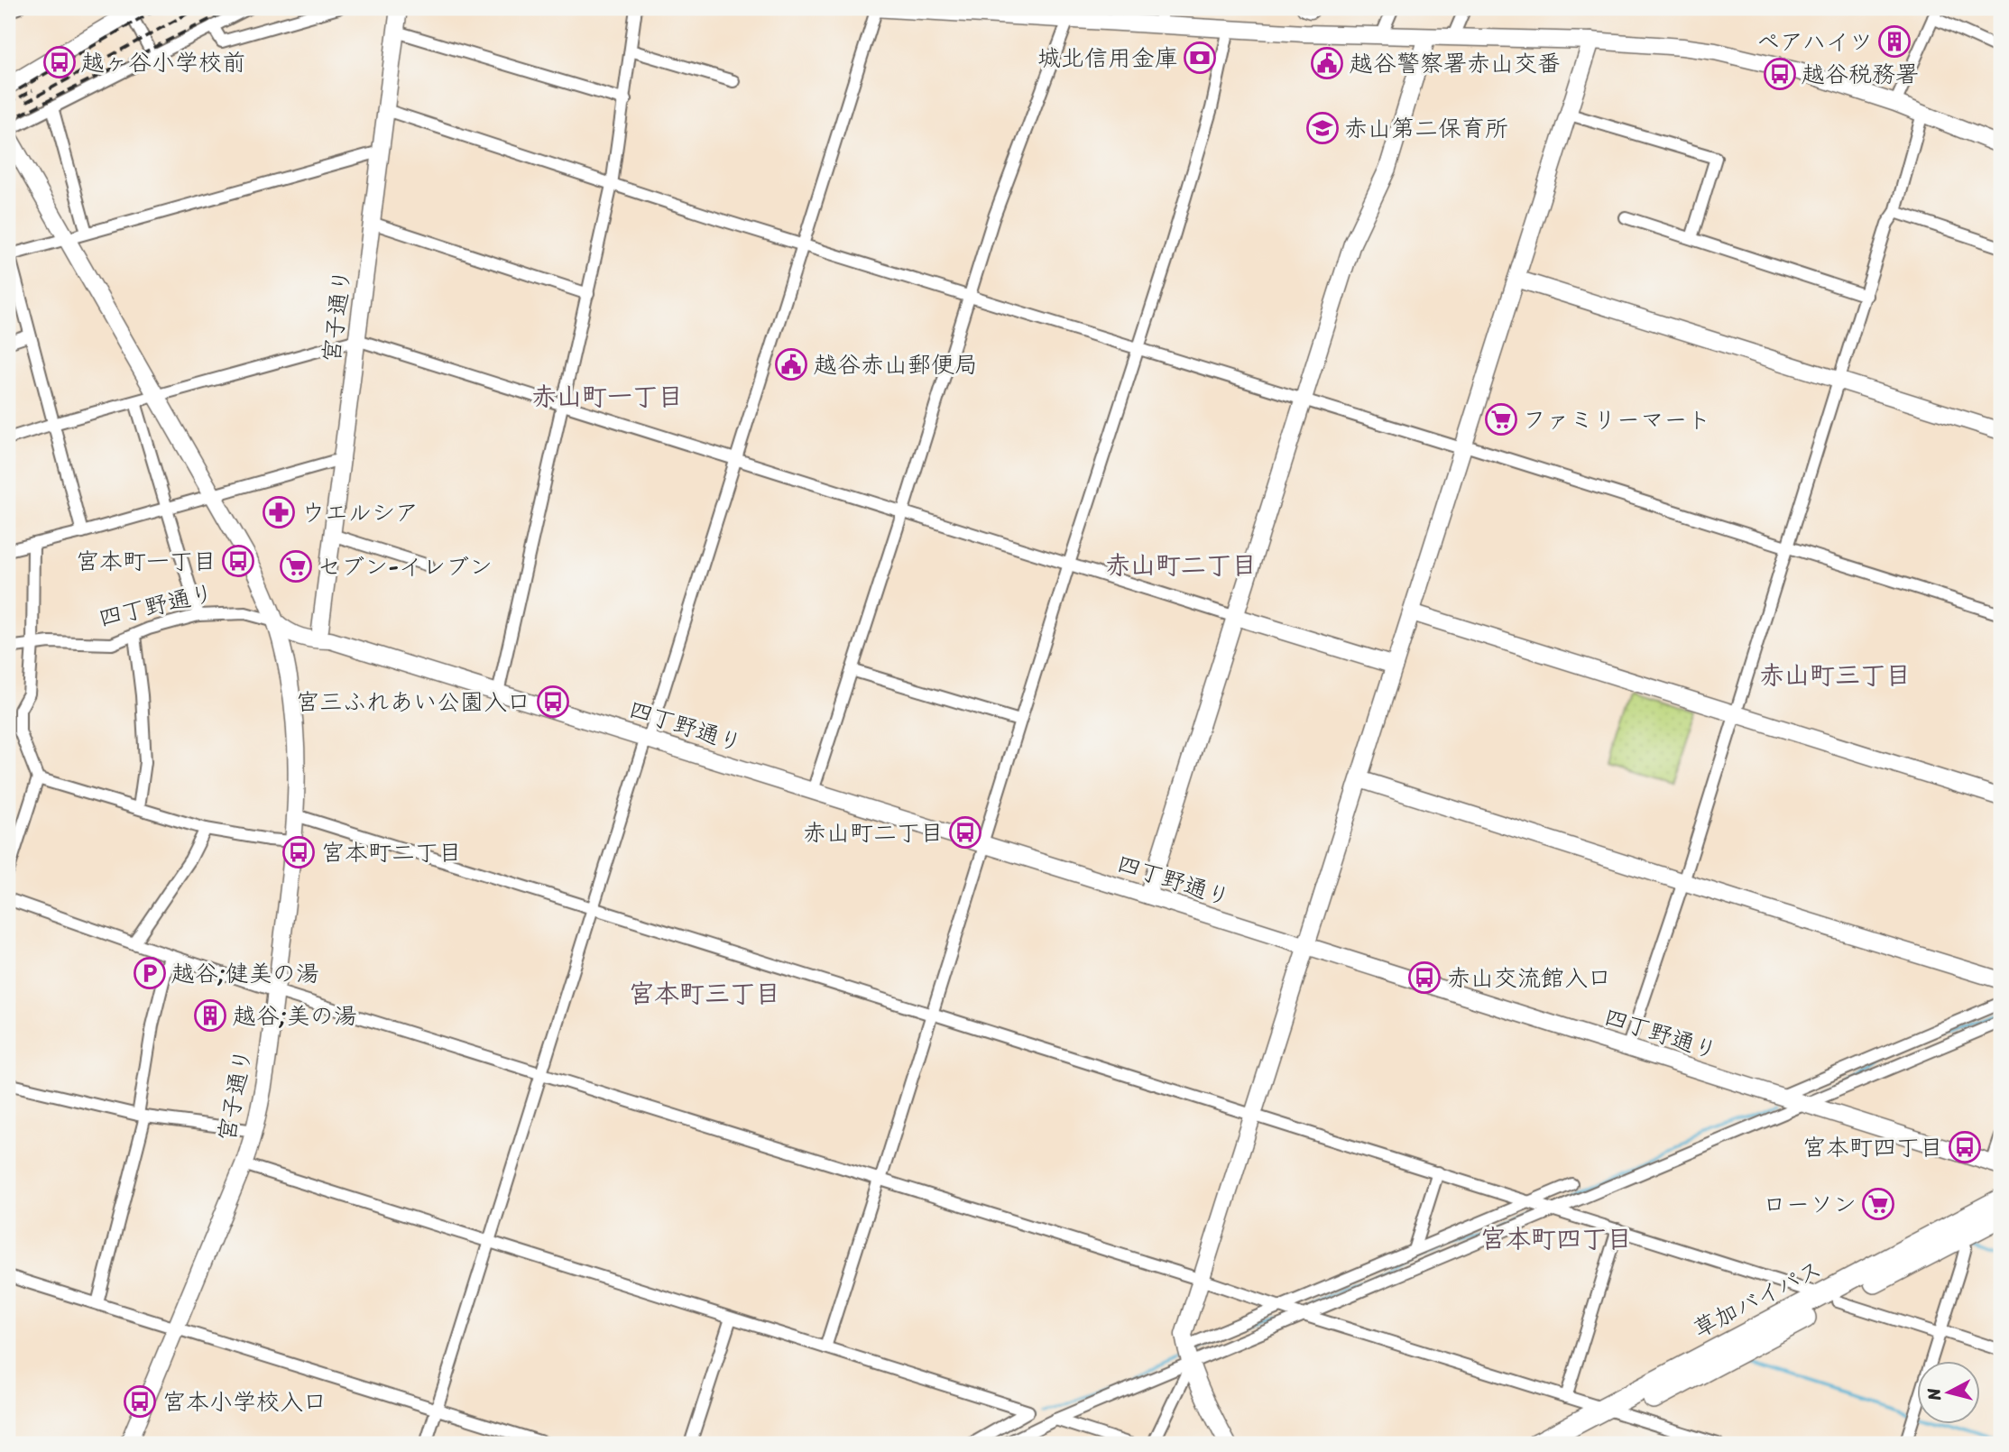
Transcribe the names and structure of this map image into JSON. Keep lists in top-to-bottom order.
{
  "streets": {
    "highway": ["草加バイパス"],
    "street": ["宮子通り", "四丁野通り"]
  },
  "crossings": [
    ["宮子通り", "四丁野通り"]
  ],
  "districts": [
    "赤山町一丁目",
    "赤山町二丁目",
    "赤山町三丁目",
    "宮本町三丁目",
    "宮本町四丁目"
  ],
  "places": {
    "building": ["ペアハイツ", "越谷;美の湯"],
    "bank": ["城北信用金庫"],
    "bus stop": [
      "越ヶ谷小学校前",
      "越谷税務署",
      "宮本町一丁目",
      "宮三ふれあい公園入口",
      "赤山町二丁目",
      "宮本町二丁目",
      "赤山交流館入口",
      "宮本町四丁目",
      "宮本小学校入口"
    ],
    "public building": ["越谷警察署赤山交番", "越谷赤山郵便局"],
    "school or university": ["赤山第二保育所"],
    "supermarket": ["ファミリーマート", "セブン-イレブン", "ローソン"],
    "pharmacy": ["ウエルシア"],
    "parking": ["越谷;健美の湯"]
  },
  "north": "left"
}
